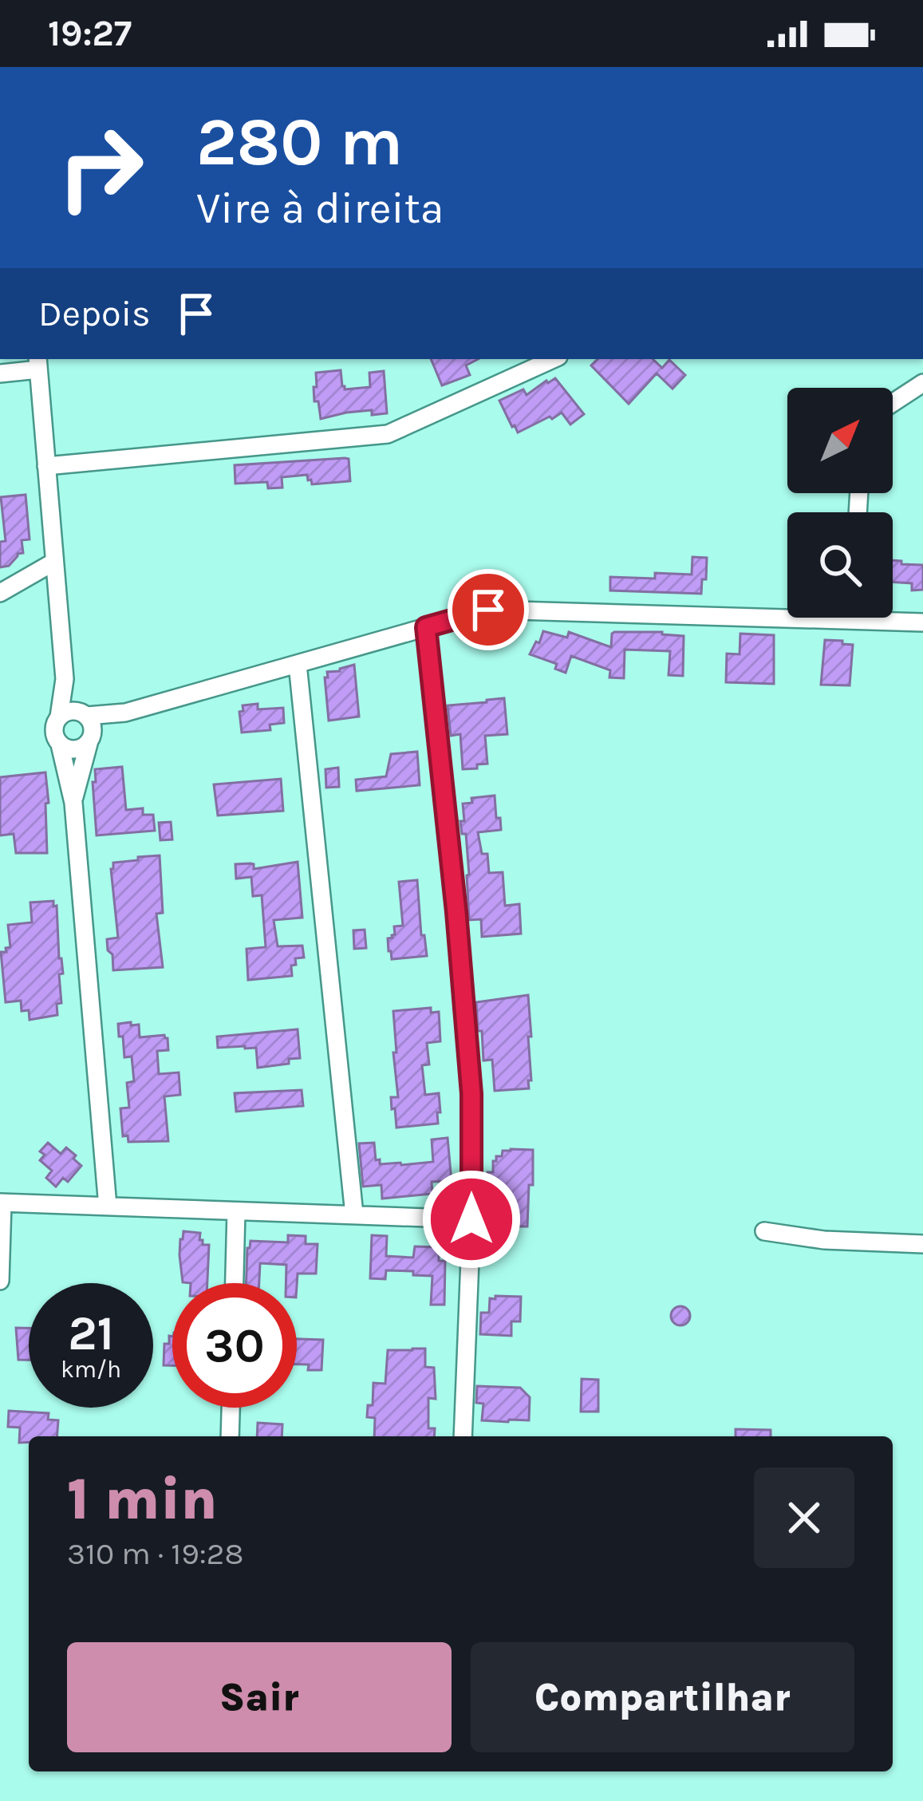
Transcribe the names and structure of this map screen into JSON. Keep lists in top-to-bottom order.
{
  "north": "top right",
  "page": {
    "status": "19:27",
    "turn": ["280 m", "Vire à direita"],
    "then": "Depois",
    "speed": "21 km/h",
    "limit": "30",
    "heading": ["1 min", "310 m · 19:28"],
    "buttons": ["Sair", "Compartilhar"]
  }
}
